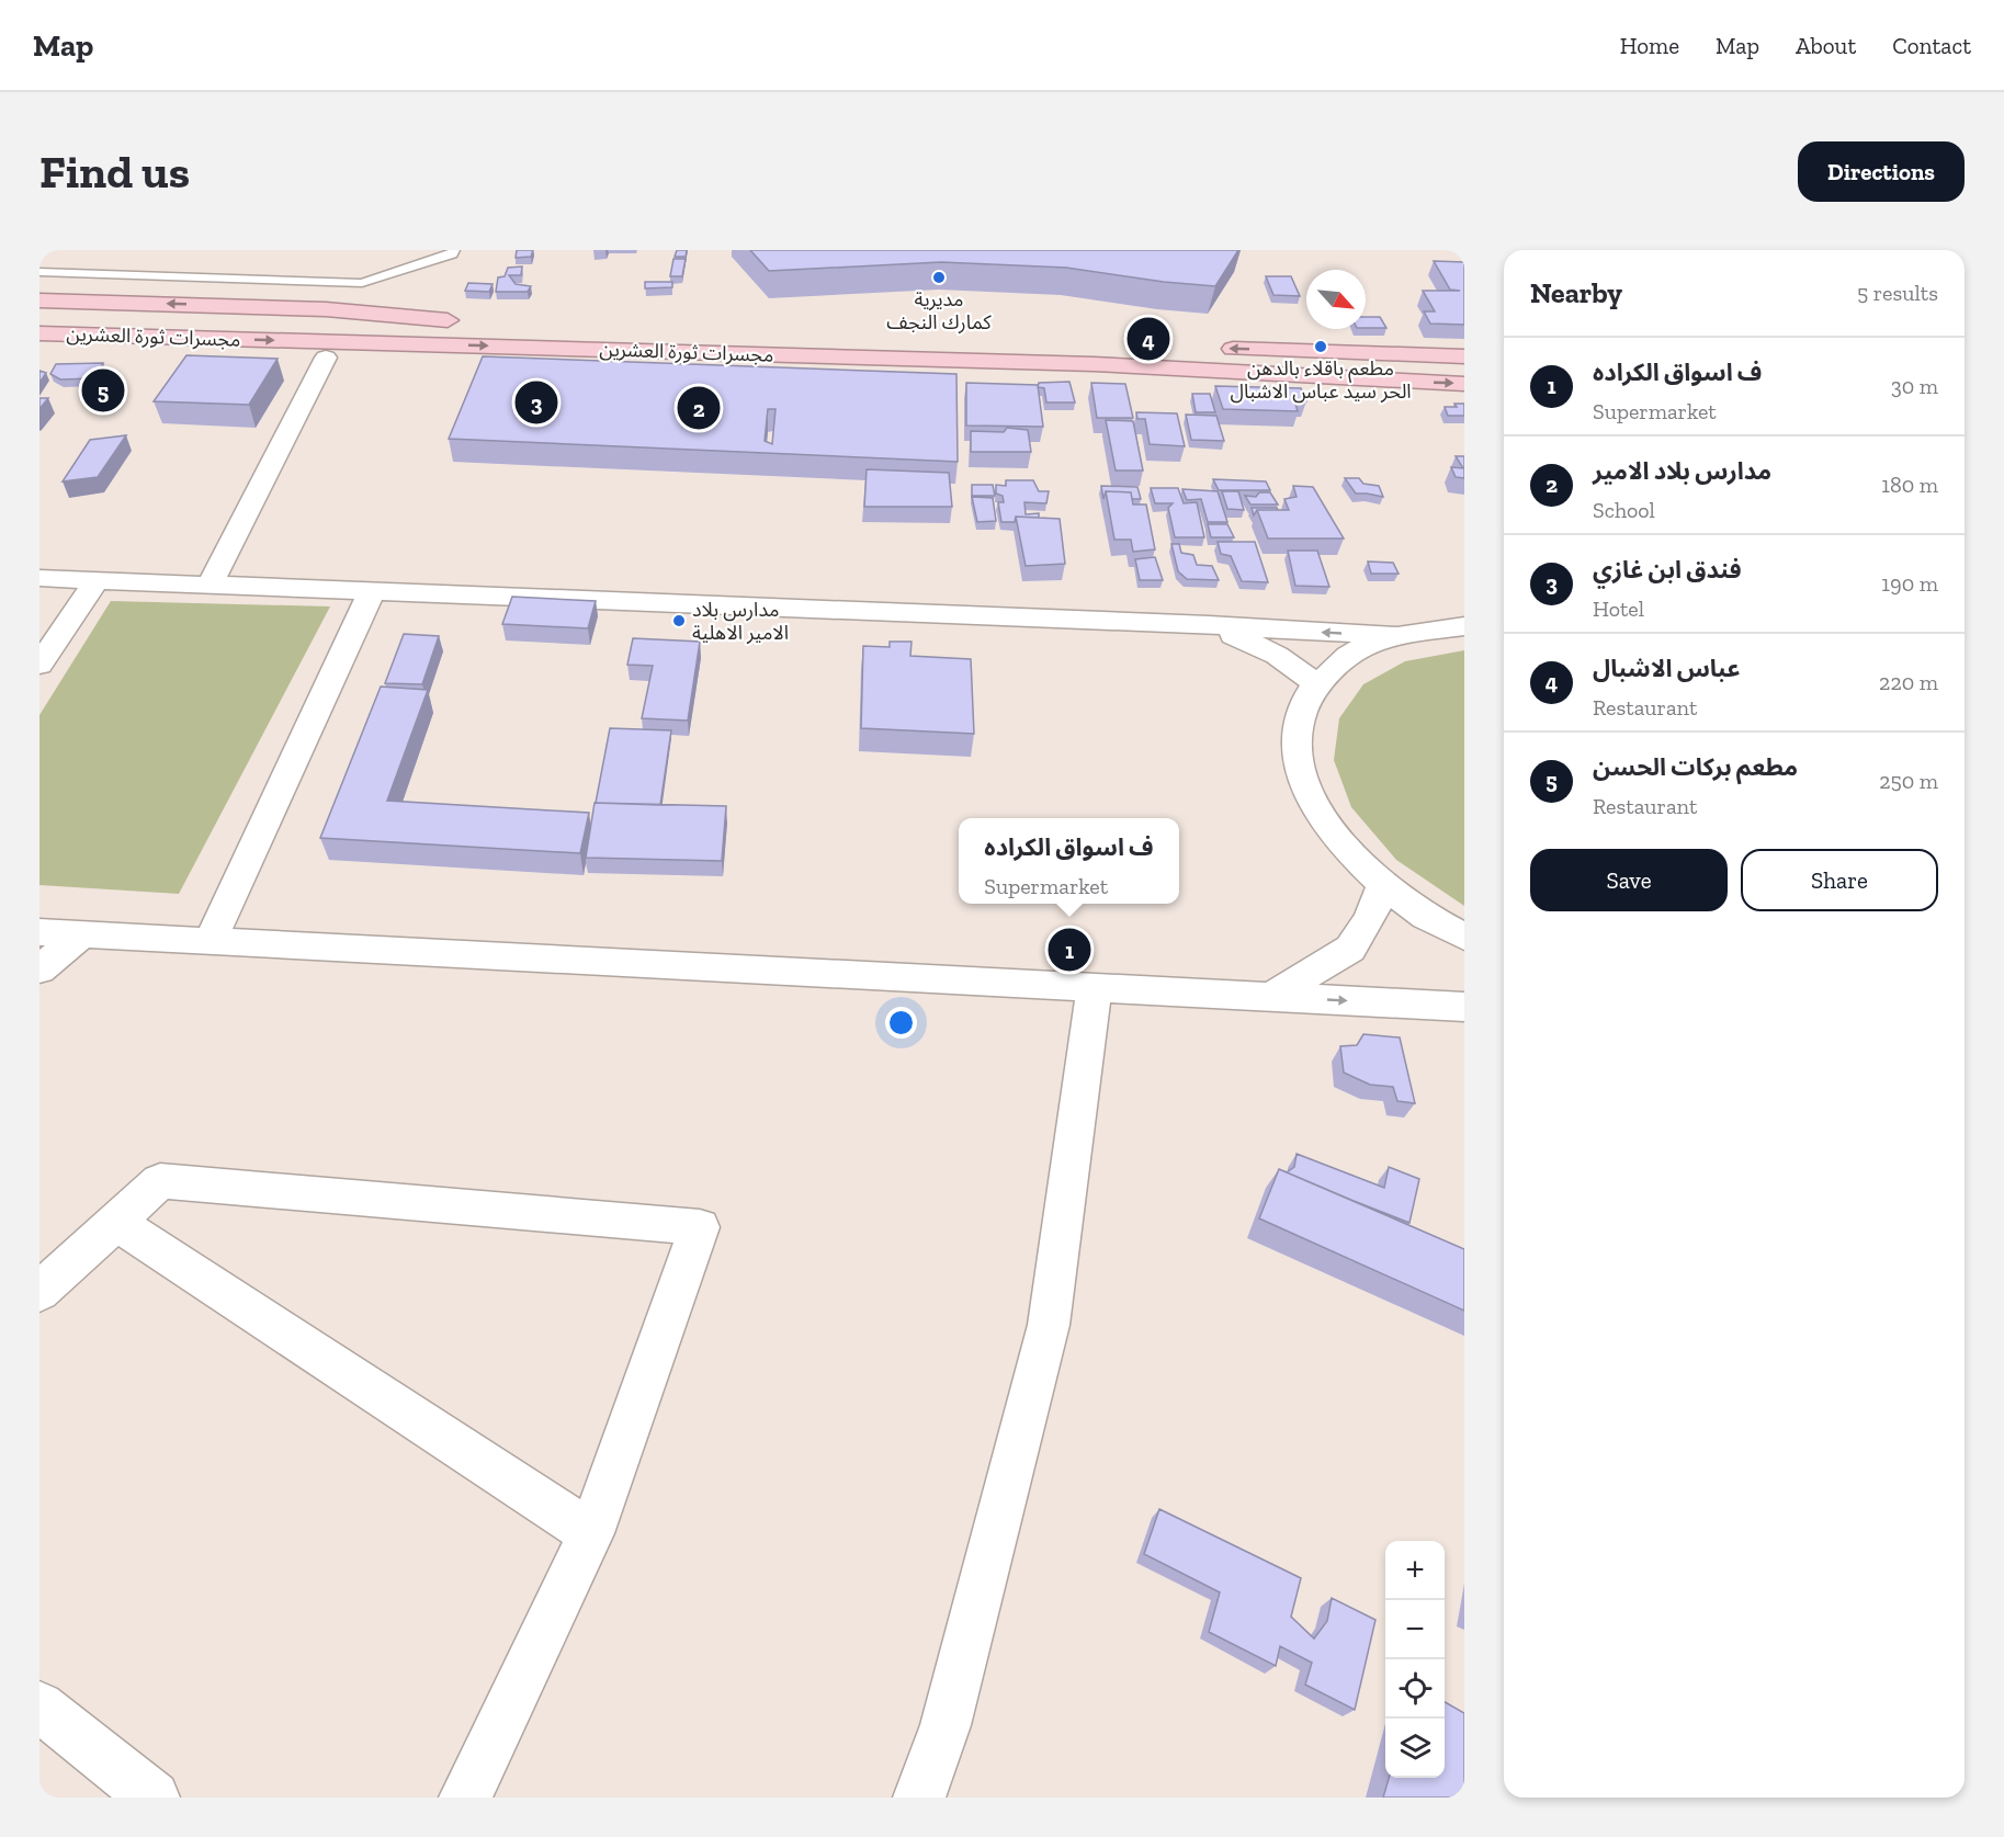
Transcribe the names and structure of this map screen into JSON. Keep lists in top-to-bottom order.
{
  "streets": {
    "highway": ["مجسرات ثورة العشرين"]
  },
  "places": ["مديرية كمارك النجف", "مطعم باقلاء بالدهن الحر سيد عباس الاشبال", "مدارس بلاد الامير الاهلية"],
  "north": "bottom right",
  "page": {
    "header": "Map",
    "nav": [
      "Home",
      "Map",
      "About",
      "Contact"
    ],
    "buttons": [
      "Directions",
      ["Save", "Share"]
    ],
    "title": "Find us",
    "heading": ["Nearby", "5 results"],
    "pins": [
      "4",
      "5",
      "3",
      "2",
      "1"
    ],
    "list": [
      {
        "mark": "1",
        "name": "ف اسواق الكراده",
        "note": "Supermarket",
        "value": "30 m"
      },
      {
        "mark": "2",
        "name": "مدارس بلاد الامير",
        "note": "School",
        "value": "180 m"
      },
      {
        "mark": "3",
        "name": "فندق ابن غازي",
        "note": "Hotel",
        "value": "190 m"
      },
      {
        "mark": "4",
        "name": "عباس الاشبال",
        "note": "Restaurant",
        "value": "220 m"
      },
      {
        "mark": "5",
        "name": "مطعم بركات الحسن",
        "note": "Restaurant",
        "value": "250 m"
      }
    ],
    "popup": ["ف اسواق الكراده", "Supermarket"],
    "map_buttons": ["+", "−"]
  }
}
